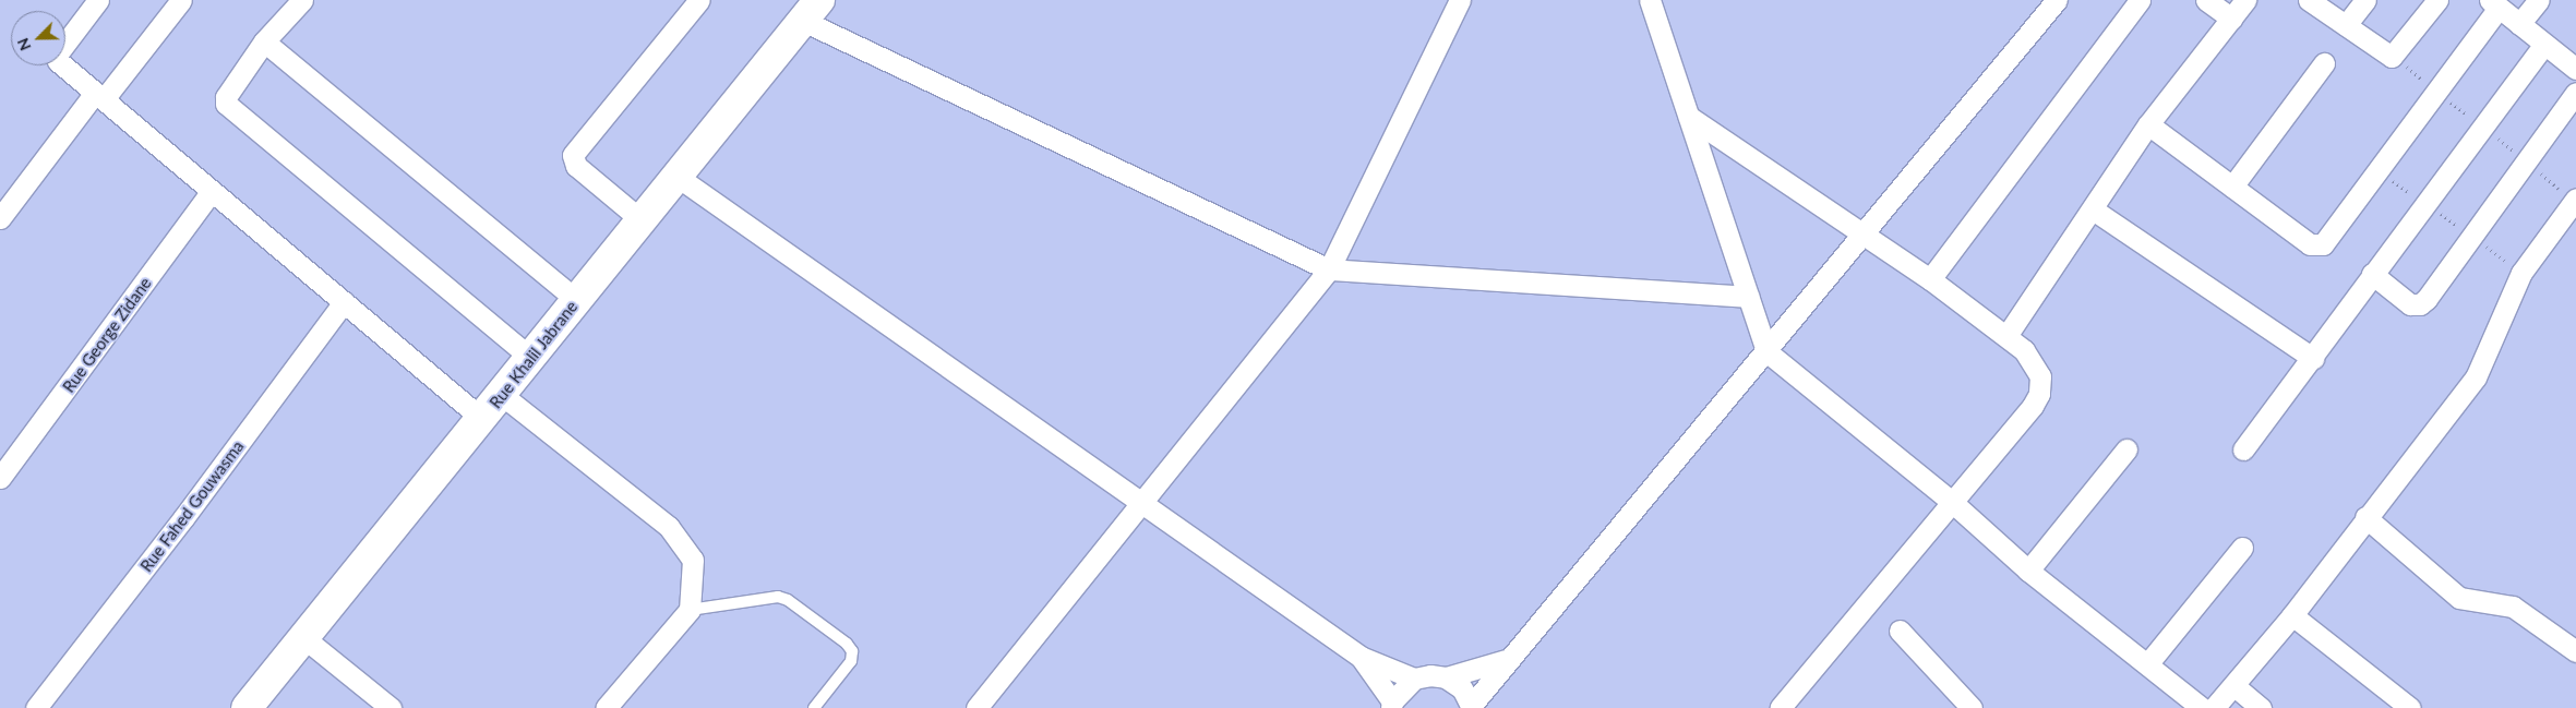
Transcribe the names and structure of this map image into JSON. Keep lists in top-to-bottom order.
{
  "streets": {
    "street": ["Rue George Zidane", "Rue Khalil Jabrane", "Rue Fahed Gouwasma"]
  },
  "north": "bottom left"
}
